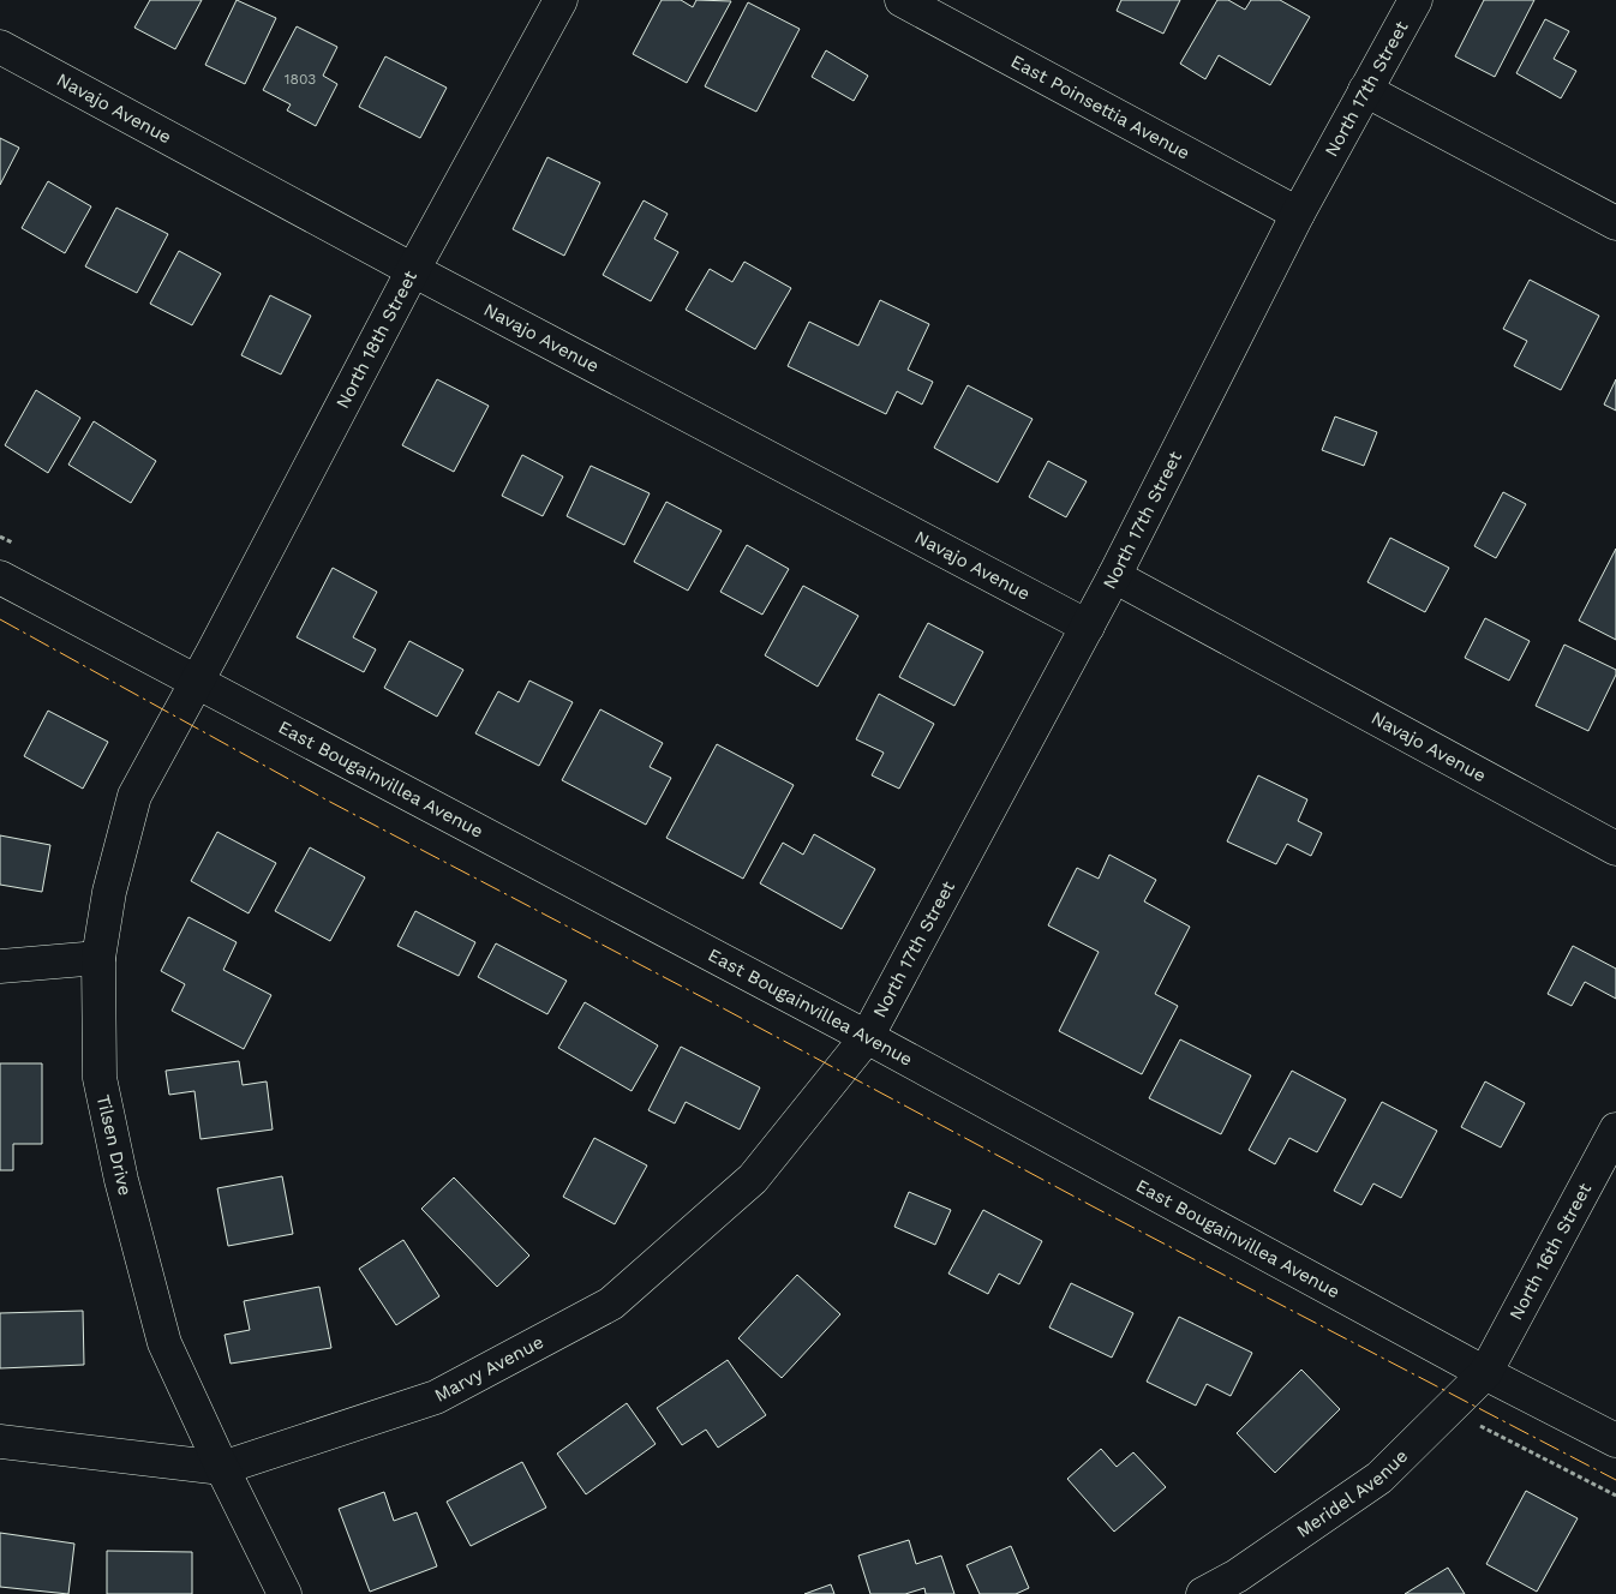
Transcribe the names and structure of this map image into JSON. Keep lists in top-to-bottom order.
{
  "streets": {
    "street": [
      "North 17th Street",
      "East Poinsettia Avenue",
      "Navajo Avenue",
      "North 18th Street",
      "East Bougainvillea Avenue",
      "Tilsen Drive",
      "North 16th Street",
      "Marvy Avenue",
      "Meridel Avenue"
    ]
  },
  "crossings": [
    ["North 17th Street", "East Poinsettia Avenue"],
    ["North 17th Street", "Navajo Avenue"],
    ["North 17th Street", "East Bougainvillea Avenue"],
    ["North 17th Street", "Marvy Avenue"],
    ["Navajo Avenue", "North 18th Street"],
    ["North 18th Street", "East Bougainvillea Avenue"],
    ["North 18th Street", "Tilsen Drive"],
    ["East Bougainvillea Avenue", "Tilsen Drive"],
    ["East Bougainvillea Avenue", "North 16th Street"],
    ["East Bougainvillea Avenue", "Marvy Avenue"],
    ["East Bougainvillea Avenue", "Meridel Avenue"],
    ["Tilsen Drive", "Marvy Avenue"],
    ["North 16th Street", "Meridel Avenue"]
  ],
  "house_numbers": ["1803"]
}
